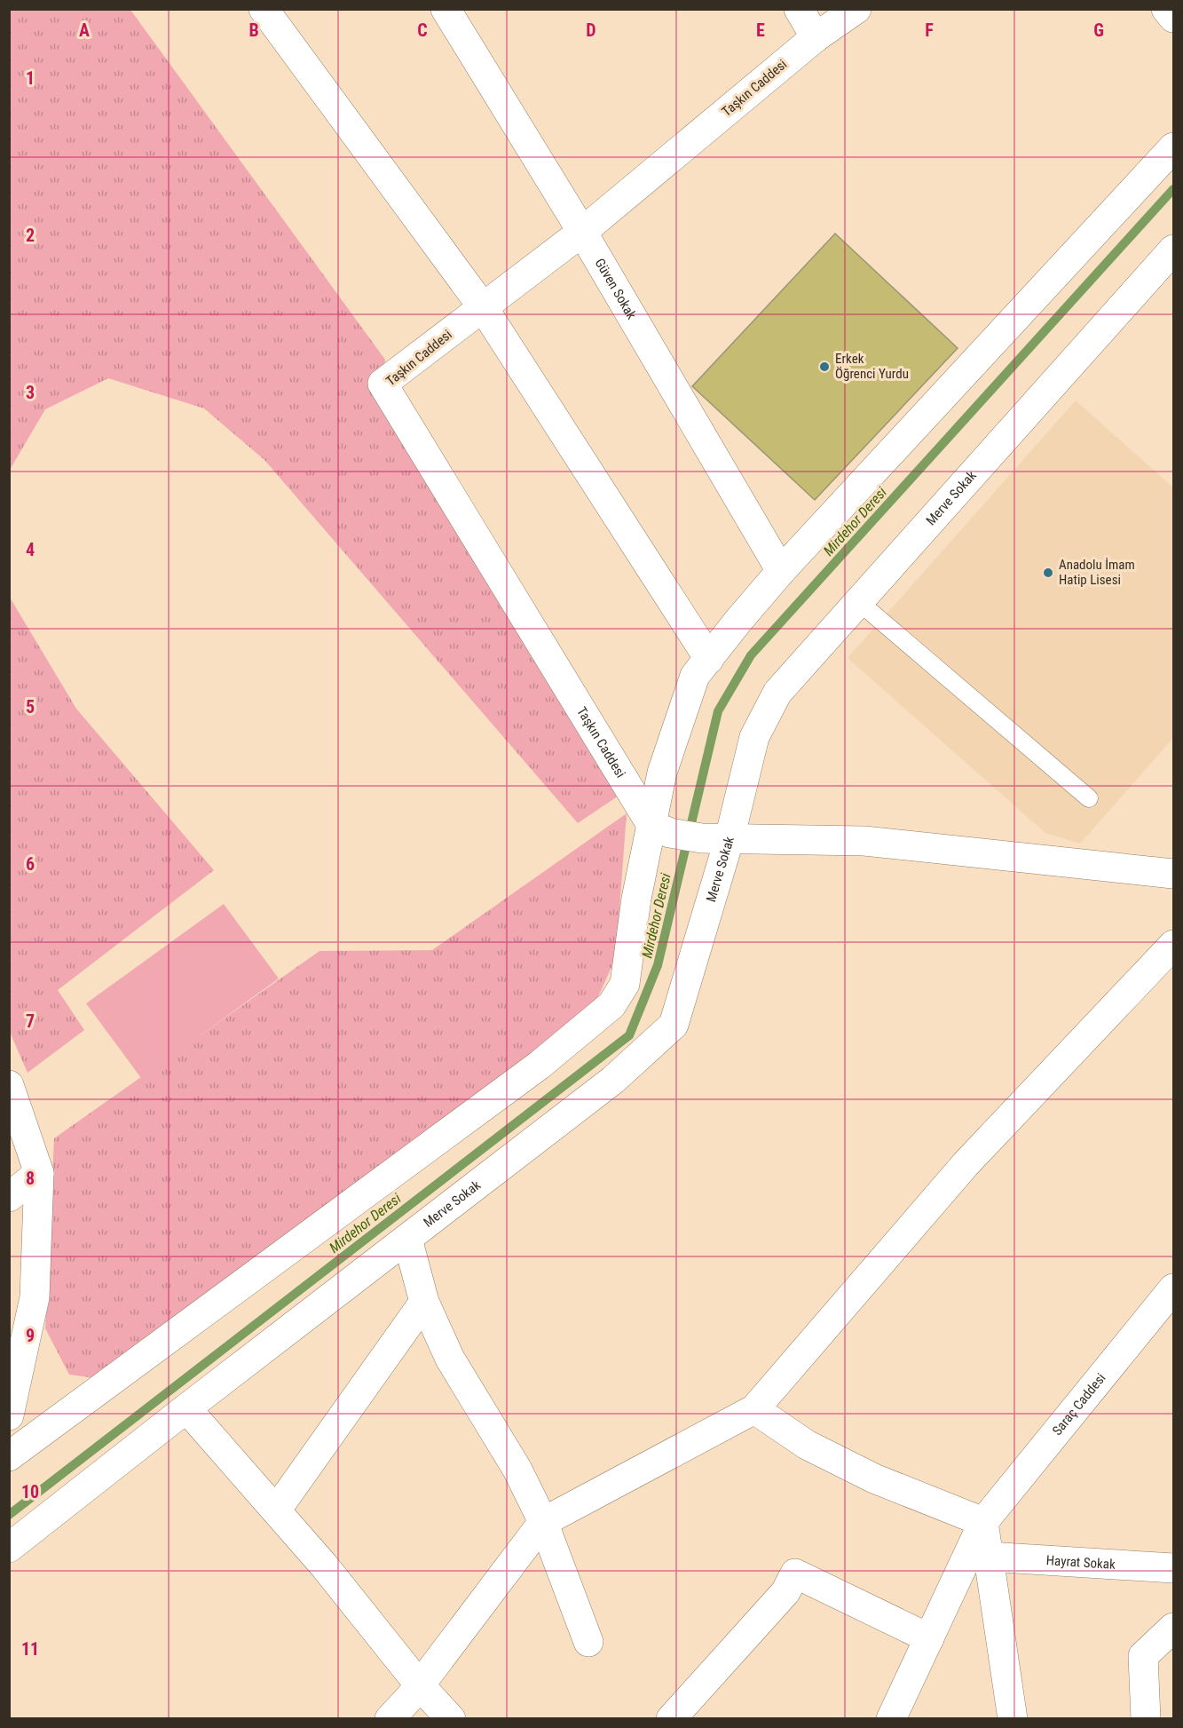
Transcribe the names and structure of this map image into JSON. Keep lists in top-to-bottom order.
{
  "streets": {
    "street": [
      "Taşkın Caddesi",
      "Güven Sokak",
      "Merve Sokak",
      "Saraç Caddesi",
      "Hayrat Sokak"
    ]
  },
  "crossings": [
    ["Taşkın Caddesi", "Güven Sokak"]
  ],
  "water": ["Mirdehor Deresi"],
  "places": ["Erkek Öğrenci Yurdu", "Anadolu İmam Hatip Lisesi"],
  "grid": {
    "columns": [
      "A",
      "B",
      "C",
      "D",
      "E",
      "F",
      "G"
    ],
    "rows": [
      "1",
      "2",
      "3",
      "4",
      "5",
      "6",
      "7",
      "8",
      "9",
      "10",
      "11"
    ]
  }
}
